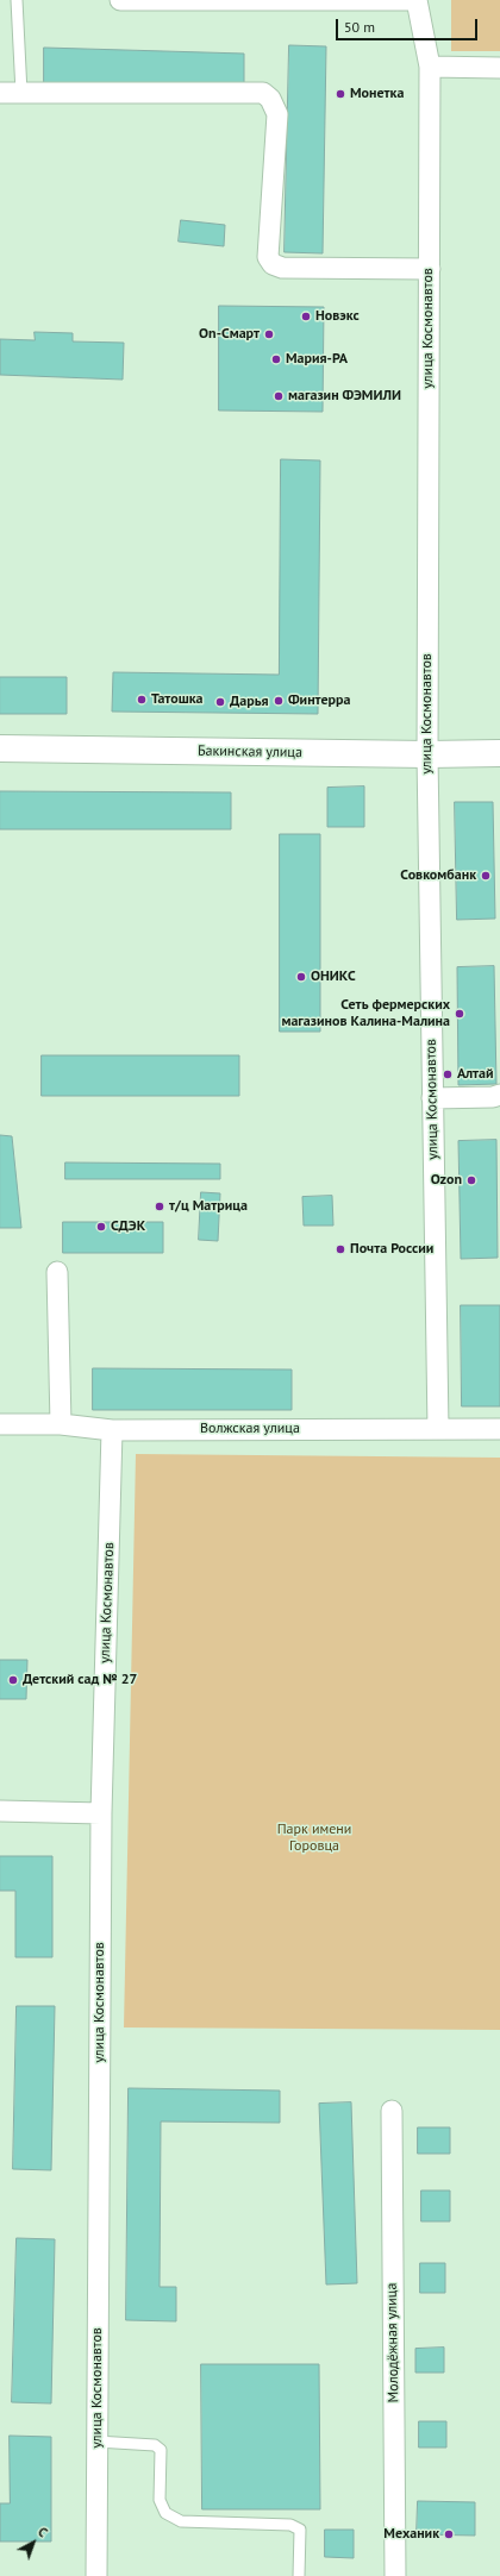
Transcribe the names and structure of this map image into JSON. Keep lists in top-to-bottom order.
{
  "streets": {
    "street": [
      "улица Космонавтов",
      "Бакинская улица",
      "Волжская улица",
      "Молодёжная улица"
    ]
  },
  "crossings": [
    ["улица Космонавтов", "Бакинская улица"],
    ["улица Космонавтов", "Волжская улица"]
  ],
  "parks": ["Парк имени Горовца"],
  "places": [
    "Монетка",
    "Новэкс",
    "On-Смарт",
    "Мария-РА",
    "магазин ФЭМИЛИ",
    "Татошка",
    "Финтерра",
    "Дарья",
    "Совкомбанк",
    "ОНИКС",
    "Сеть фермерских магазинов Калина-Малина",
    "Алтай",
    "Ozon",
    "т/ц Матрица",
    "СДЭК",
    "Почта России",
    "Детский сад № 27",
    "Механик"
  ],
  "scale_bar": "50 m",
  "north": "top right"
}
